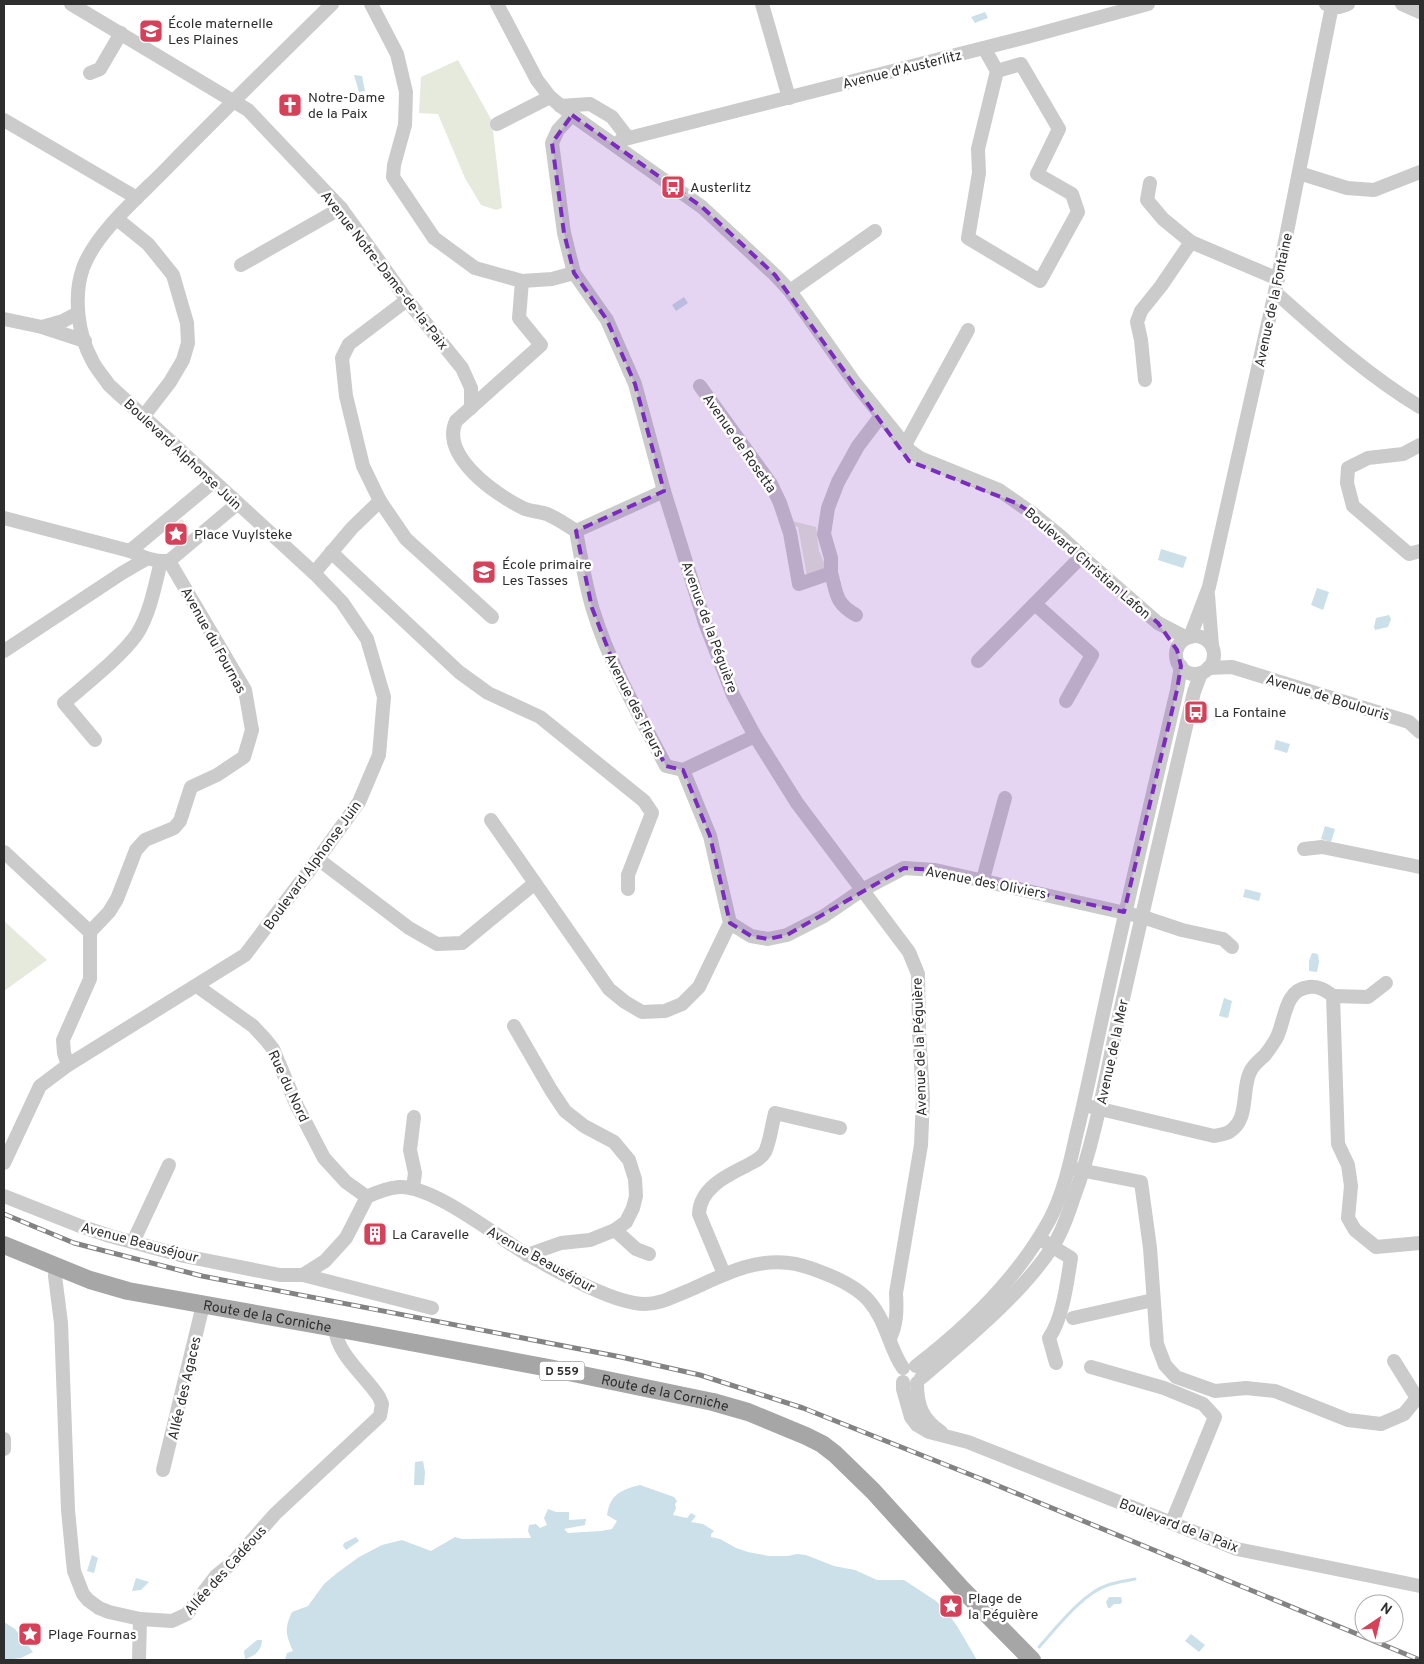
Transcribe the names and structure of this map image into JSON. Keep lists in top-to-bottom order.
{
  "streets": {
    "main road": ["Route de la Corniche", "D 559"],
    "street": [
      "Avenue d'Austerlitz",
      "Avenue Notre-Dame-de-la-Paix",
      "Avenue de la Fontaine",
      "Avenue de Rosetta",
      "Boulevard Alphonse Juin",
      "Boulevard Christian Lafon",
      "Avenue de la Péguière",
      "Avenue du Fournas",
      "Avenue de Boulouris",
      "Avenue des Fleurs",
      "Avenue des Oliviers",
      "Avenue de la Mer",
      "Rue du Nord",
      "Avenue Beauséjour",
      "Allée des Agaces",
      "Boulevard de la Paix",
      "Allée des Cadéous"
    ]
  },
  "crossings": [
    ["Avenue d'Austerlitz", "Boulevard Christian Lafon"],
    ["Avenue Notre-Dame-de-la-Paix", "Boulevard Alphonse Juin"],
    ["Avenue de la Fontaine", "Boulevard Christian Lafon"],
    ["Avenue de la Fontaine", "Avenue de Boulouris"],
    ["Avenue de la Fontaine", "Avenue de la Mer"],
    ["Boulevard Alphonse Juin", "Rue du Nord"],
    ["Boulevard Christian Lafon", "Avenue de la Péguière"],
    ["Boulevard Christian Lafon", "Avenue de Boulouris"],
    ["Boulevard Christian Lafon", "Avenue de la Mer"],
    ["Avenue de la Péguière", "Avenue des Oliviers"],
    ["Avenue de la Péguière", "Avenue Beauséjour"],
    ["Avenue de Boulouris", "Avenue de la Mer"],
    ["Avenue des Oliviers", "Avenue de la Mer"],
    ["Avenue de la Mer", "Boulevard de la Paix"],
    ["Rue du Nord", "Avenue Beauséjour"],
    ["Route de la Corniche", "Allée des Agaces"],
    ["Route de la Corniche", "Allée des Cadéous"]
  ],
  "places": {
    "school or university": ["École maternelle Les Plaines", "École primaire Les Tasses"],
    "church": ["Notre-Dame de la Paix"],
    "bus stop": ["Austerlitz", "La Fontaine"],
    "place": ["Place Vuylsteke", "Plage de la Péguière", "Plage Fournas"],
    "building": ["La Caravelle"]
  },
  "north": "top right"
}
